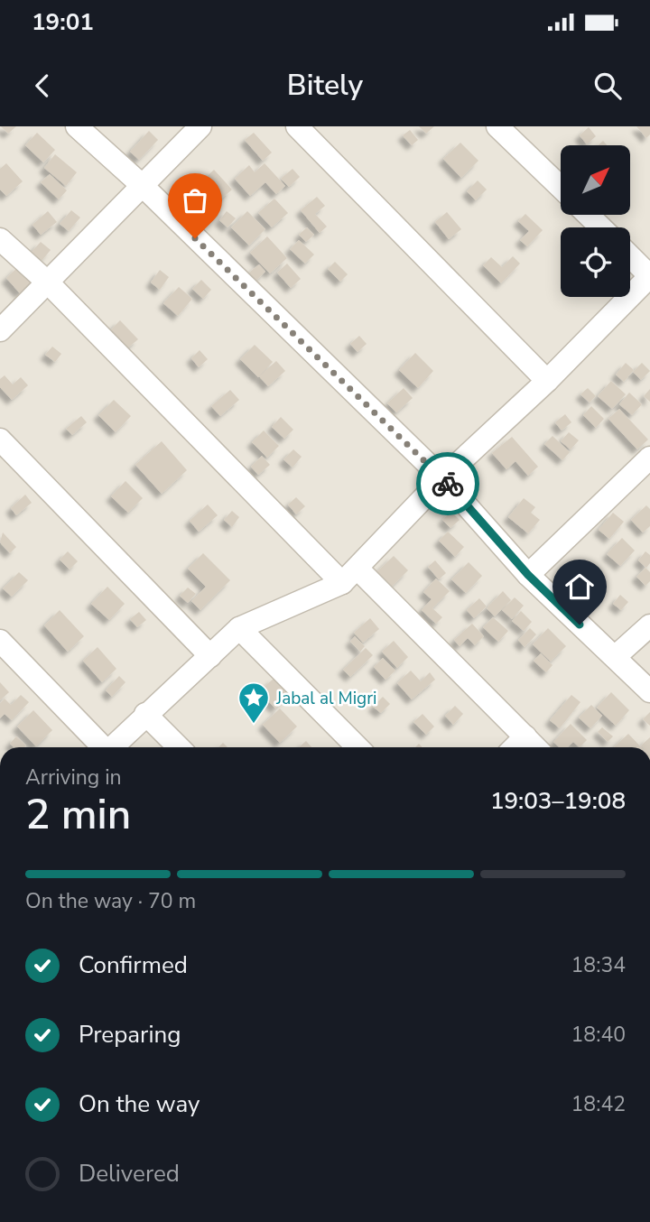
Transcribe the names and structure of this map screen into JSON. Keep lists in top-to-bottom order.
{
  "places": {
    "place": ["Jabal al Migri"]
  },
  "north": "top right",
  "page": {
    "status": "19:01",
    "header": "Bitely",
    "heading": ["2 min", "Arriving in", "19:03–19:08"],
    "bar": "On the way · 70 m",
    "list": [
      ["Confirmed", "18:34"],
      ["Preparing", "18:40"],
      ["On the way", "18:42"],
      "Delivered"
    ]
  }
}
